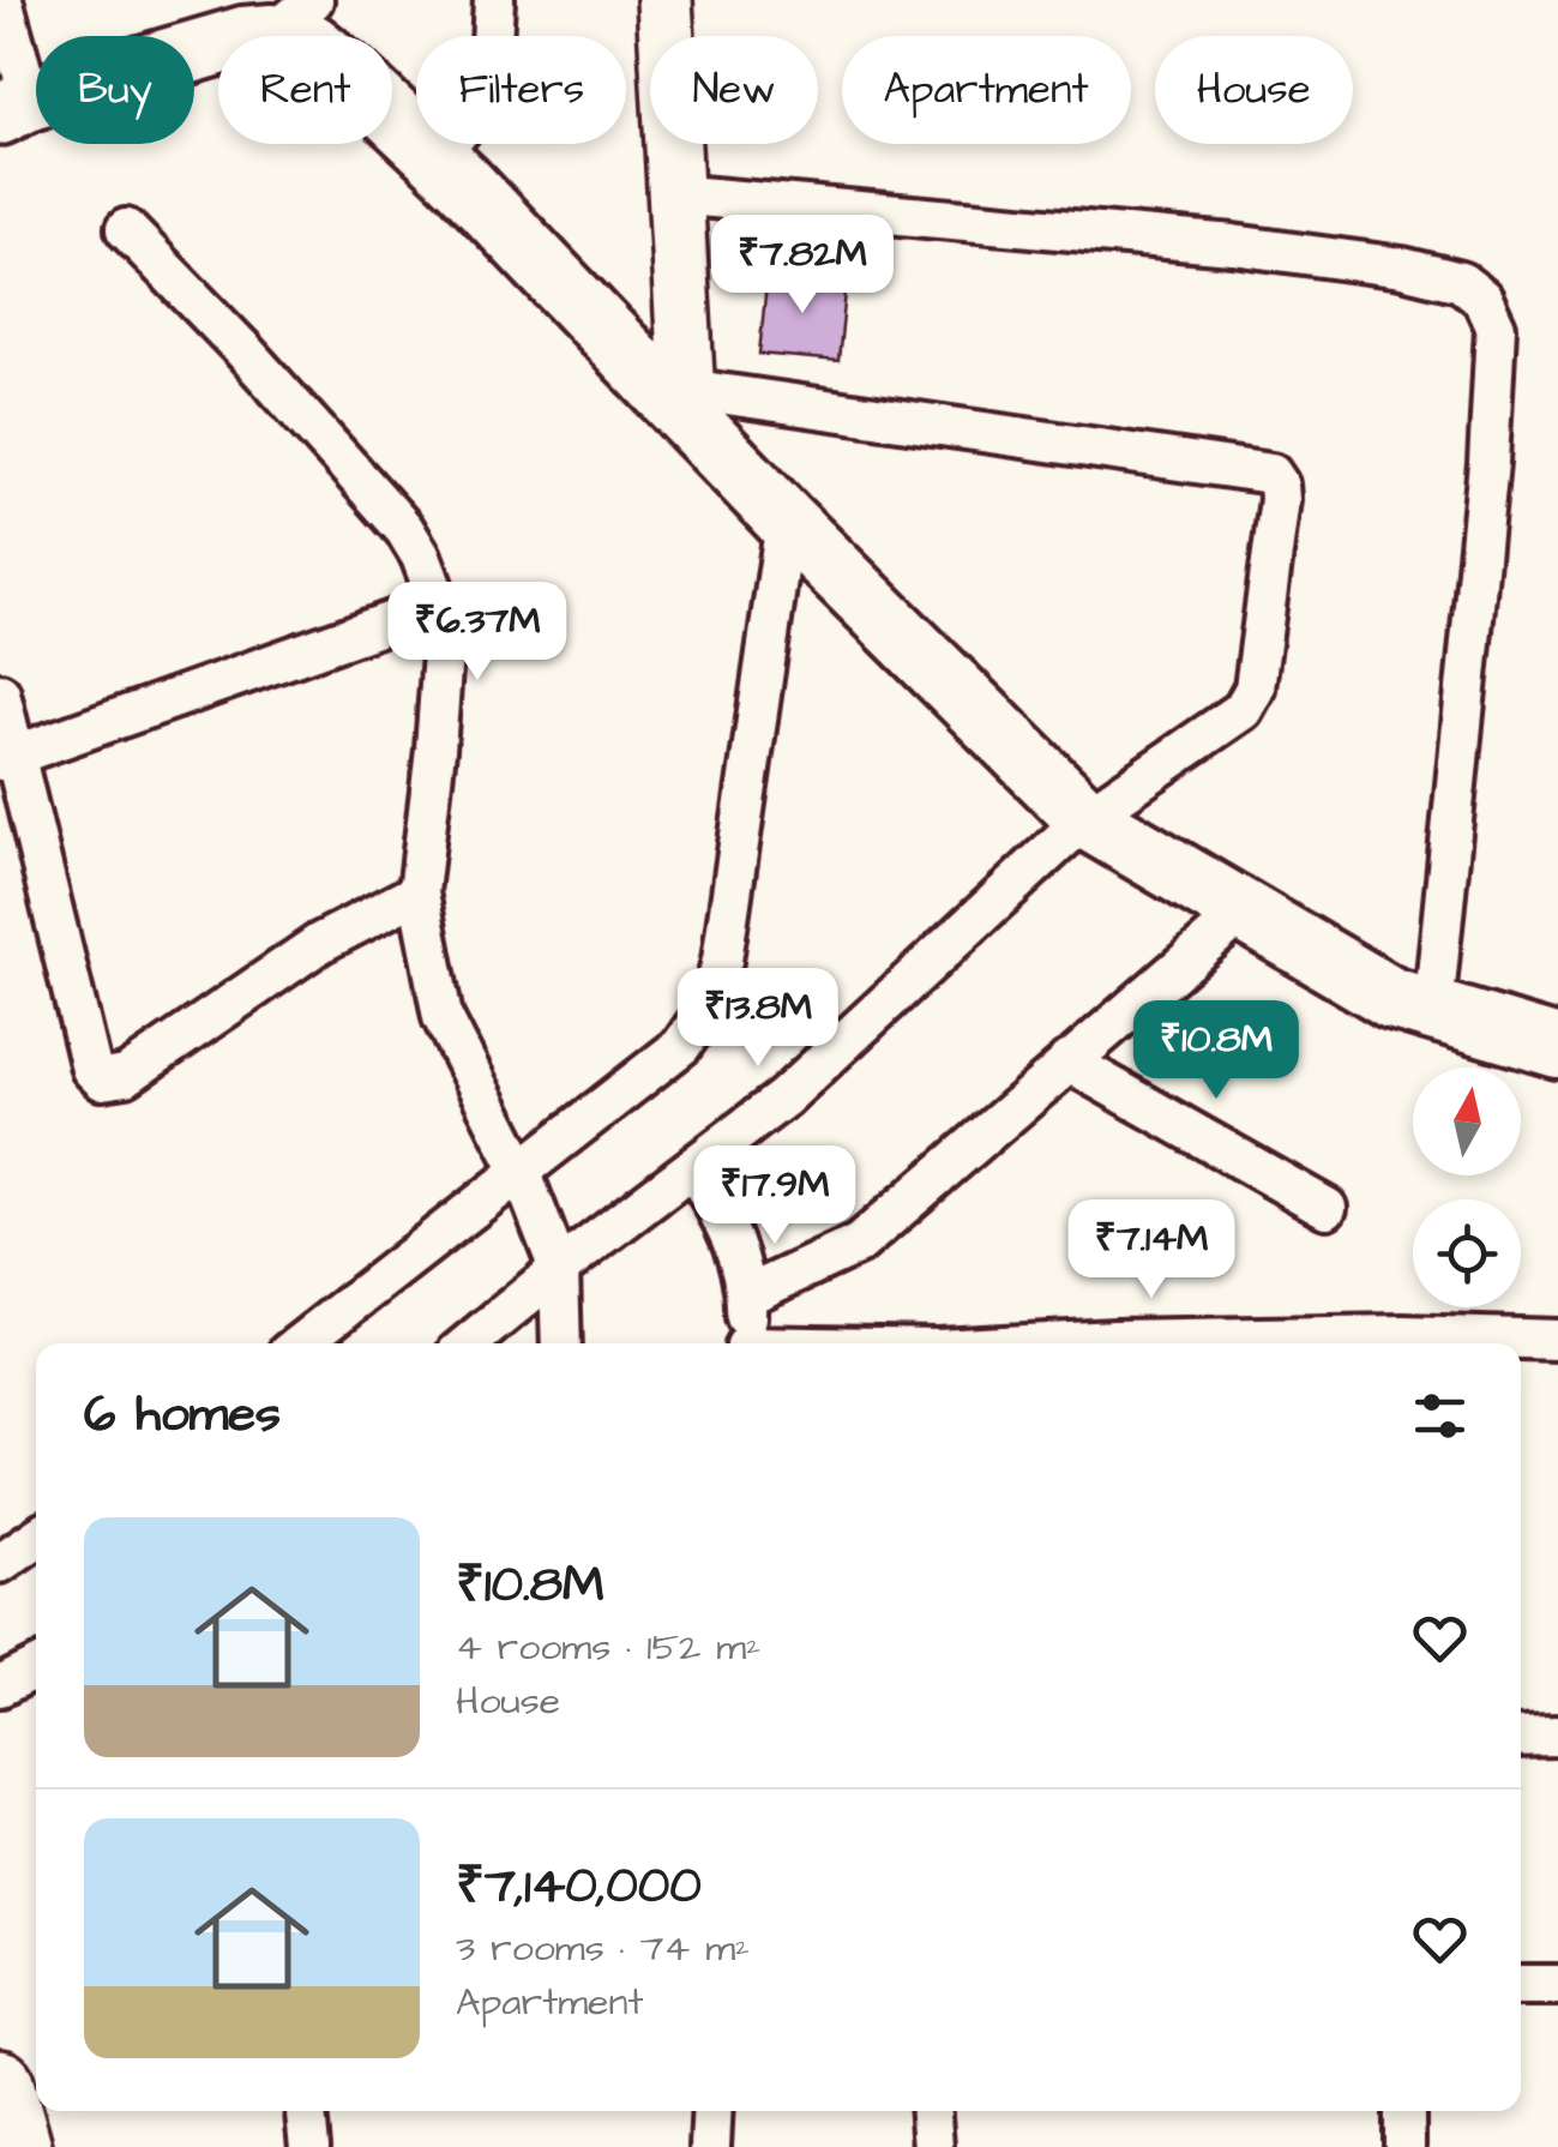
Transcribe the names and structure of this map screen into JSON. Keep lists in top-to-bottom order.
{
  "north": "top",
  "page": {
    "chip": [
      "Buy",
      "Rent",
      "Filters",
      "New",
      "Apartment",
      "House"
    ],
    "price": [
      "₹7.82M",
      "₹6.37M",
      "₹13.8M",
      "₹10.8M",
      "₹17.9M",
      "₹7.14M"
    ],
    "heading": "6 homes",
    "list": [
      {
        "name": "₹10.8M",
        "note": "4 rooms · 152 m² · House"
      },
      {
        "name": "₹7,140,000",
        "note": "3 rooms · 74 m² · Apartment"
      }
    ]
  }
}
